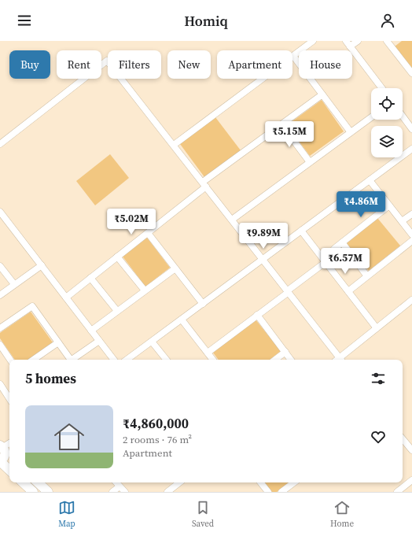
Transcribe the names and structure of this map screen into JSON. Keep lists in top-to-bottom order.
{
  "page": {
    "header": "Homiq",
    "chip": [
      "Buy",
      "Rent",
      "Filters",
      "New",
      "Apartment",
      "House"
    ],
    "price": [
      "₹5.15M",
      "₹4.86M",
      "₹5.02M",
      "₹9.89M",
      "₹6.57M"
    ],
    "heading": "5 homes",
    "list": [
      {
        "name": "₹4,860,000",
        "note": "2 rooms · 76 m² · Apartment"
      }
    ],
    "tabs": ["Map", "Saved", "Home"]
  }
}
